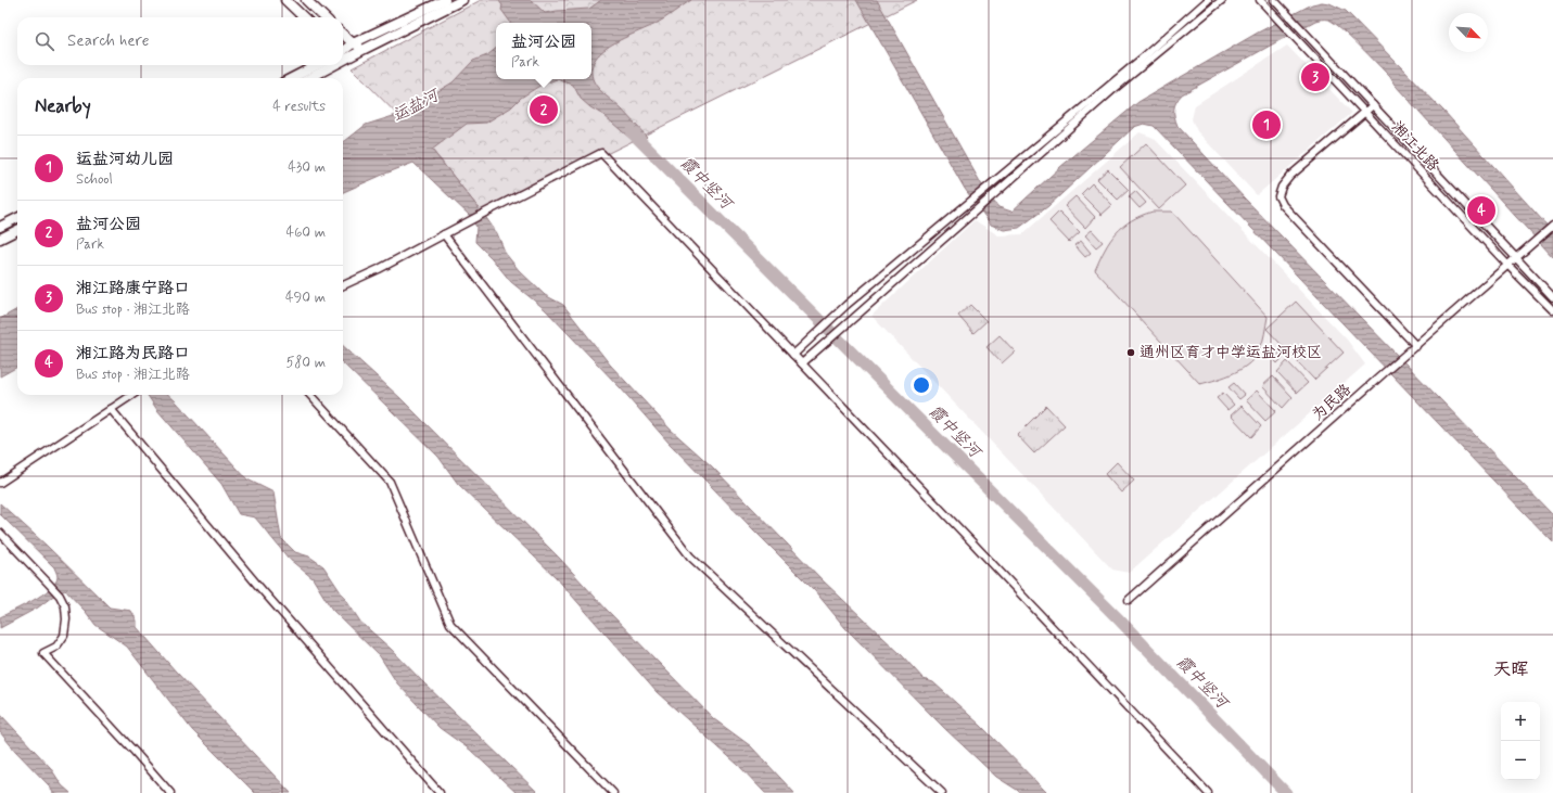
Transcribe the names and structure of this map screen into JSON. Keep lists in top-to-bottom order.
{
  "streets": {
    "street": ["湘江北路", "为民路"]
  },
  "crossings": [
    ["湘江北路", "为民路"]
  ],
  "districts": ["天晖"],
  "water": ["运盐河", "霞中竖河"],
  "places": ["通州区育才中学运盐河校区"],
  "north": "bottom right",
  "page": {
    "search": "Search here",
    "popup": ["盐河公园", "Park"],
    "pins": [
      "3",
      "2",
      "1",
      "4"
    ],
    "heading": ["Nearby", "4 results"],
    "list": [
      {
        "mark": "1",
        "name": "运盐河幼儿园",
        "note": "School",
        "value": "430 m"
      },
      {
        "mark": "2",
        "name": "盐河公园",
        "note": "Park",
        "value": "460 m"
      },
      {
        "mark": "3",
        "name": "湘江路康宁路口",
        "note": "Bus stop · 湘江北路",
        "value": "490 m"
      },
      {
        "mark": "4",
        "name": "湘江路为民路口",
        "note": "Bus stop · 湘江北路",
        "value": "580 m"
      }
    ],
    "map_buttons": ["+", "−"]
  }
}
